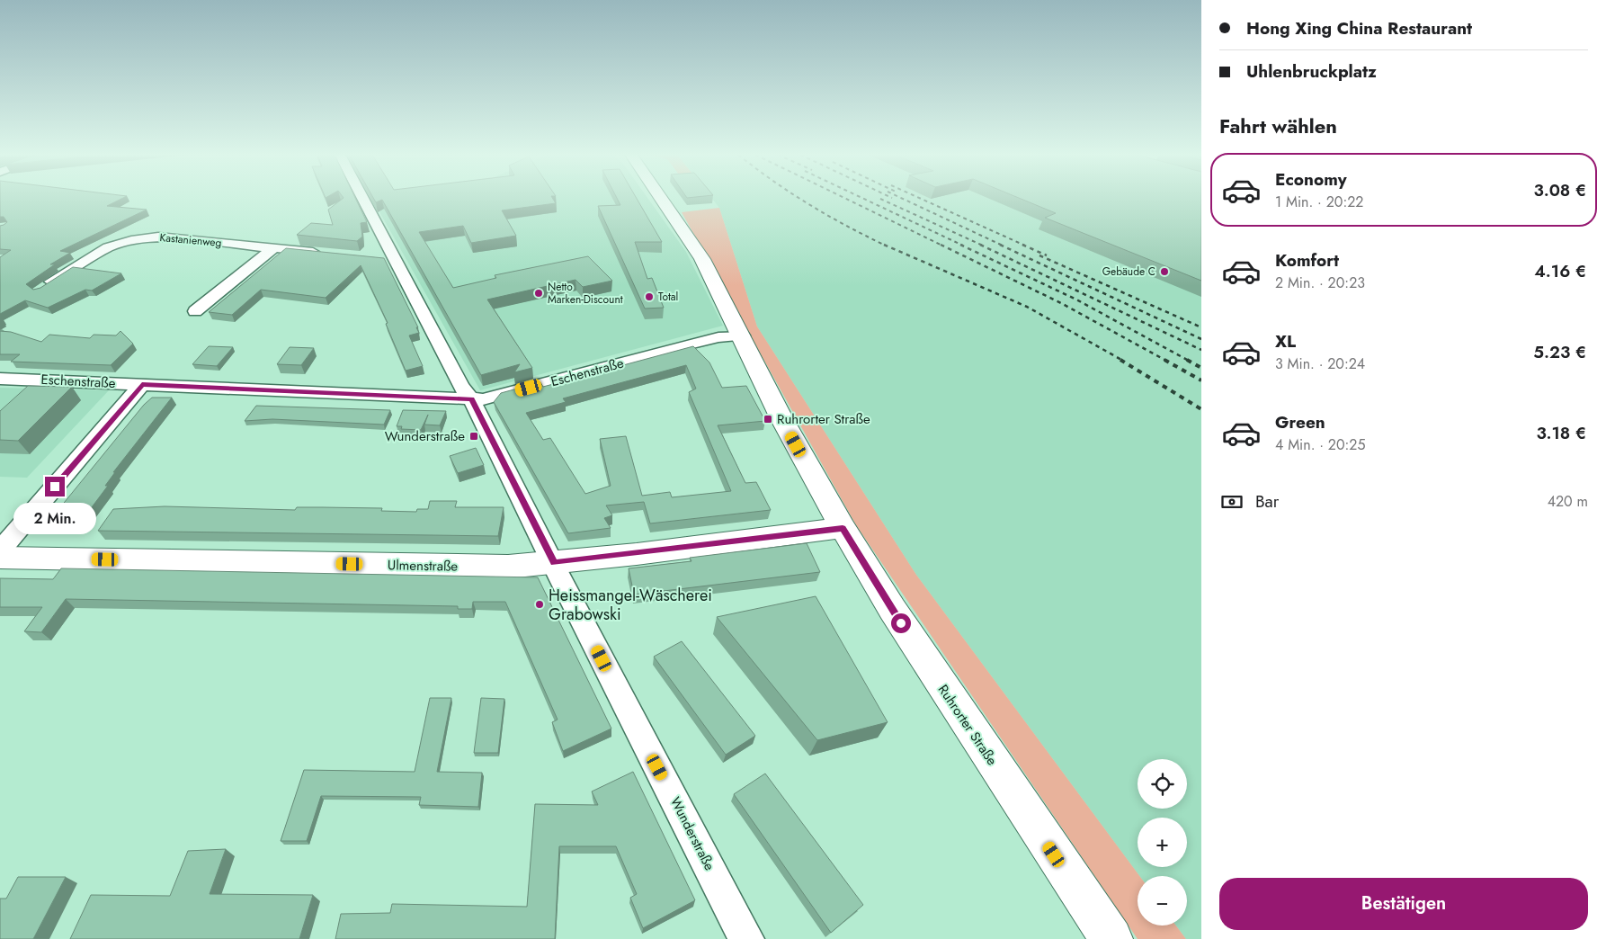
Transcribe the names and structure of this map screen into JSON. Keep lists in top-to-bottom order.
{
  "streets": {
    "main road": ["Ulmenstraße", "Ruhrorter Straße"],
    "street": ["Kastanienweg", "Eschenstraße", "Wunderstraße"]
  },
  "crossings": [
    ["Eschenstraße", "Ruhrorter Straße"],
    ["Eschenstraße", "Wunderstraße"],
    ["Ulmenstraße", "Ruhrorter Straße"],
    ["Ulmenstraße", "Wunderstraße"]
  ],
  "places": {
    "other": [
      "Gebäude C",
      "Netto Marken-Discount",
      "Total",
      "Heissmangel-Wäscherei Grabowski"
    ],
    "transit": ["Ruhrorter Straße", "Wunderstraße"]
  },
  "page": {
    "banner": ["Hong Xing China Restaurant", "Uhlenbruckplatz"],
    "heading": "Fahrt wählen",
    "list": [
      {
        "name": "Economy",
        "note": "1 Min. · 20:22",
        "value": "3.08 €"
      },
      {
        "name": "Komfort",
        "note": "2 Min. · 20:23",
        "value": "4.16 €"
      },
      {
        "name": "XL",
        "note": "3 Min. · 20:24",
        "value": "5.23 €"
      },
      {
        "name": "Green",
        "note": "4 Min. · 20:25",
        "value": "3.18 €"
      }
    ],
    "pay": ["Bar", "420 m"],
    "bubble": "2 Min.",
    "map_buttons": ["+", "−"],
    "buttons": "Bestätigen"
  }
}
